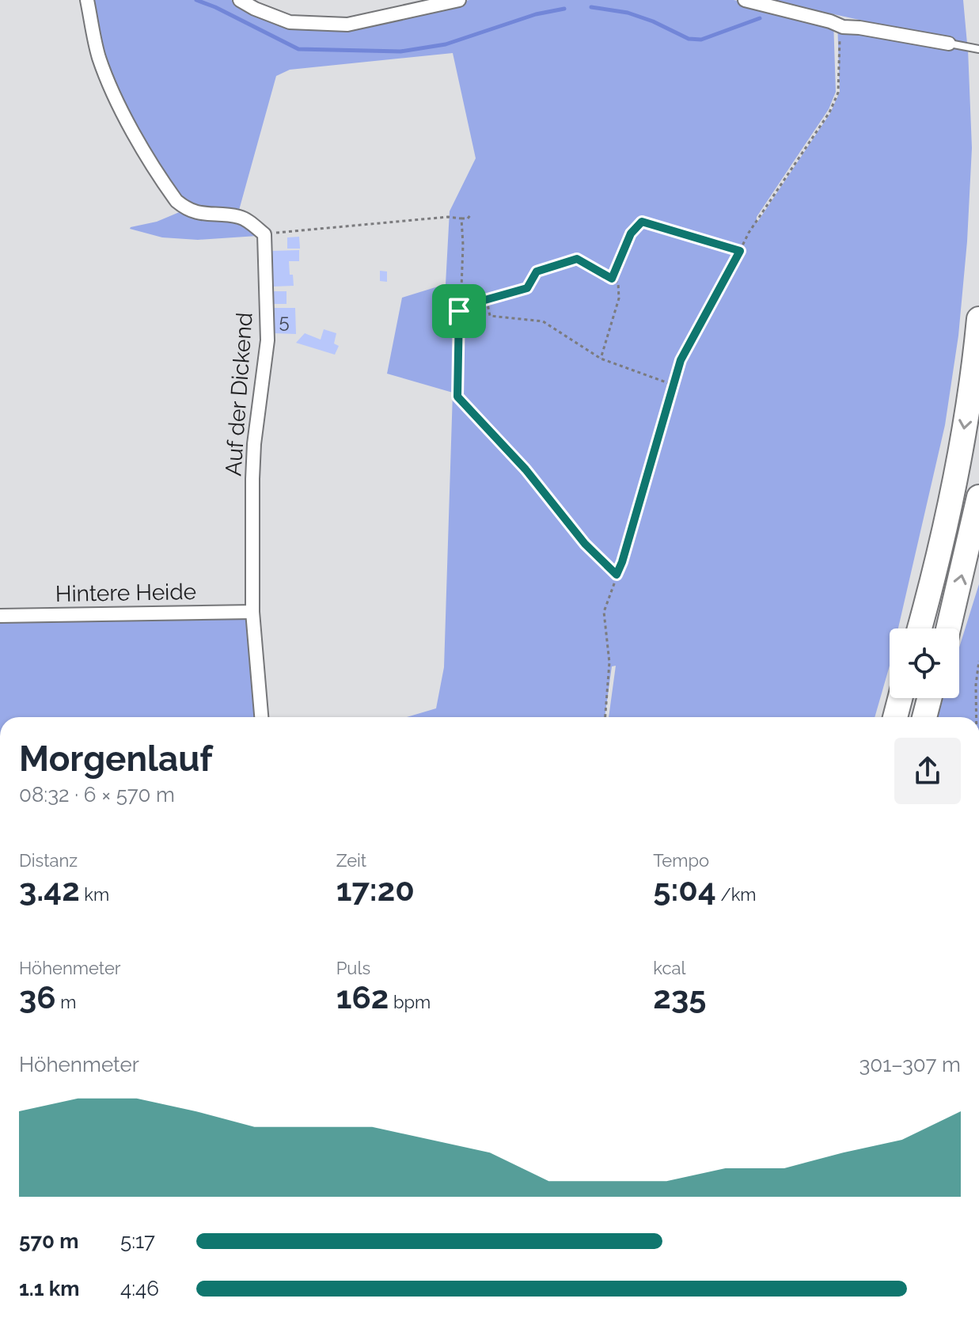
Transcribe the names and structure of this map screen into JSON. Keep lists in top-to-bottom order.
{
  "streets": {
    "street": ["Auf der Dickend", "Hintere Heide"]
  },
  "crossings": [
    ["Auf der Dickend", "Hintere Heide"]
  ],
  "house_numbers": ["5"],
  "page": {
    "heading": ["Morgenlauf", "08:32 · 6 × 570 m"],
    "stats": [
      ["Distanz", "3.42 km"],
      ["Zeit", "17:20"],
      ["Tempo", "5:04 /km"],
      ["Höhenmeter", "36 m"],
      ["Puls", "162 bpm"],
      ["kcal", "235"]
    ],
    "chart": ["Höhenmeter", "301–307 m"],
    "list": [
      {
        "name": "570 m",
        "note": "5:17"
      },
      {
        "name": "1.1 km",
        "note": "4:46"
      }
    ]
  }
}
